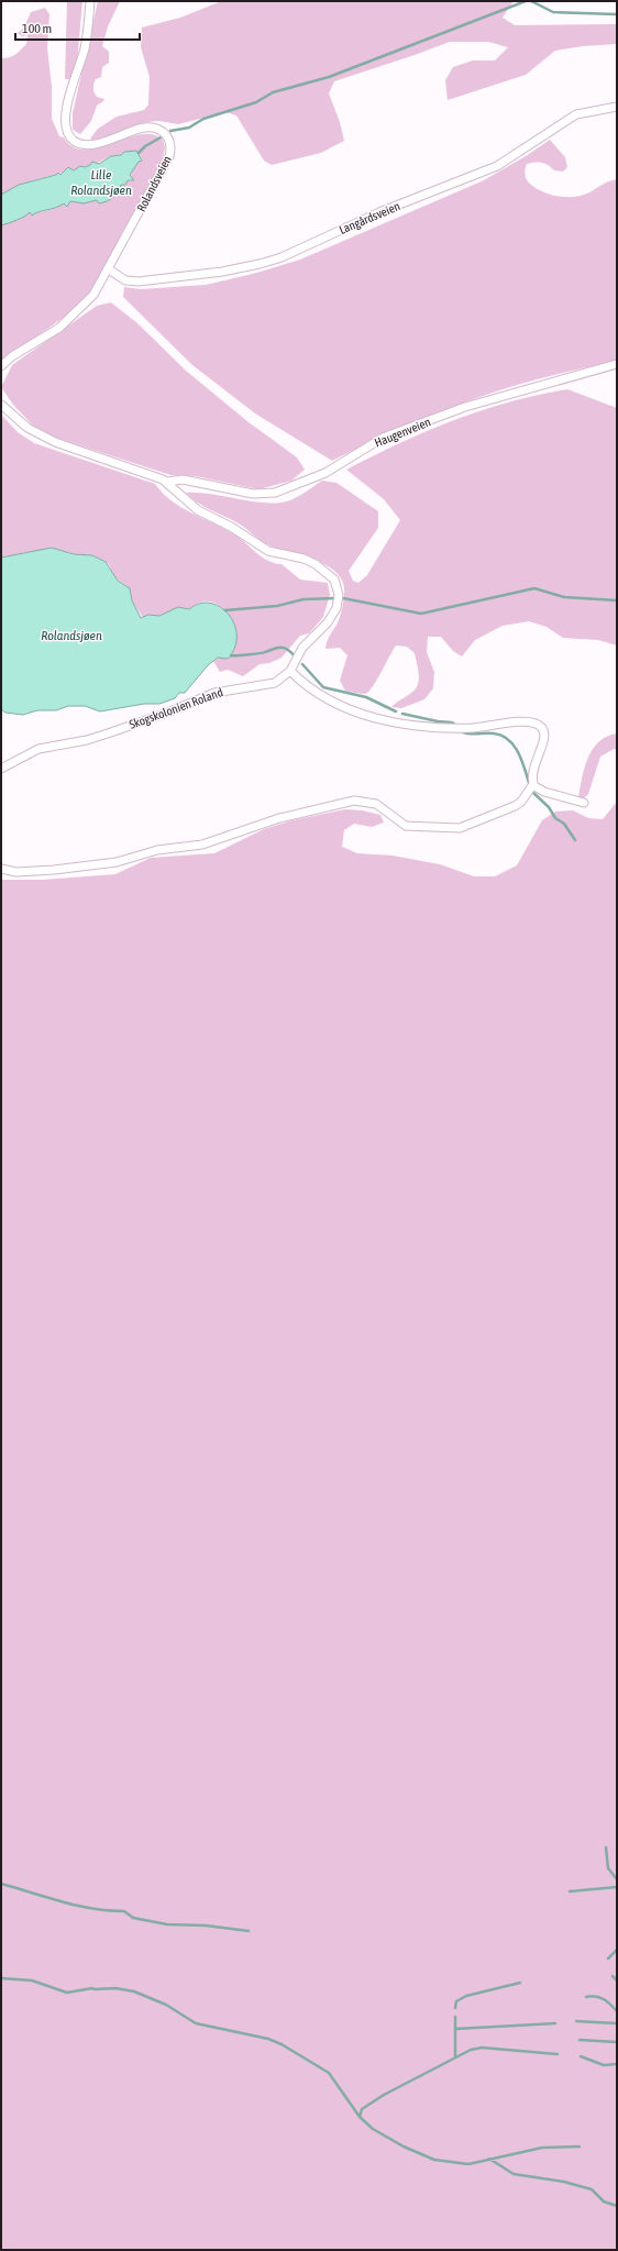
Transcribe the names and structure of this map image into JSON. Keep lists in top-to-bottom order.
{
  "streets": {
    "street": [
      "Rolandsveien",
      "Langårdsveien",
      "Haugenveien",
      "Skogskolonien Roland"
    ]
  },
  "crossings": [
    ["Rolandsveien", "Langårdsveien"]
  ],
  "water": ["Lille Rolandsjøen", "Rolandsjøen"],
  "scale_bar": "100 m"
}
